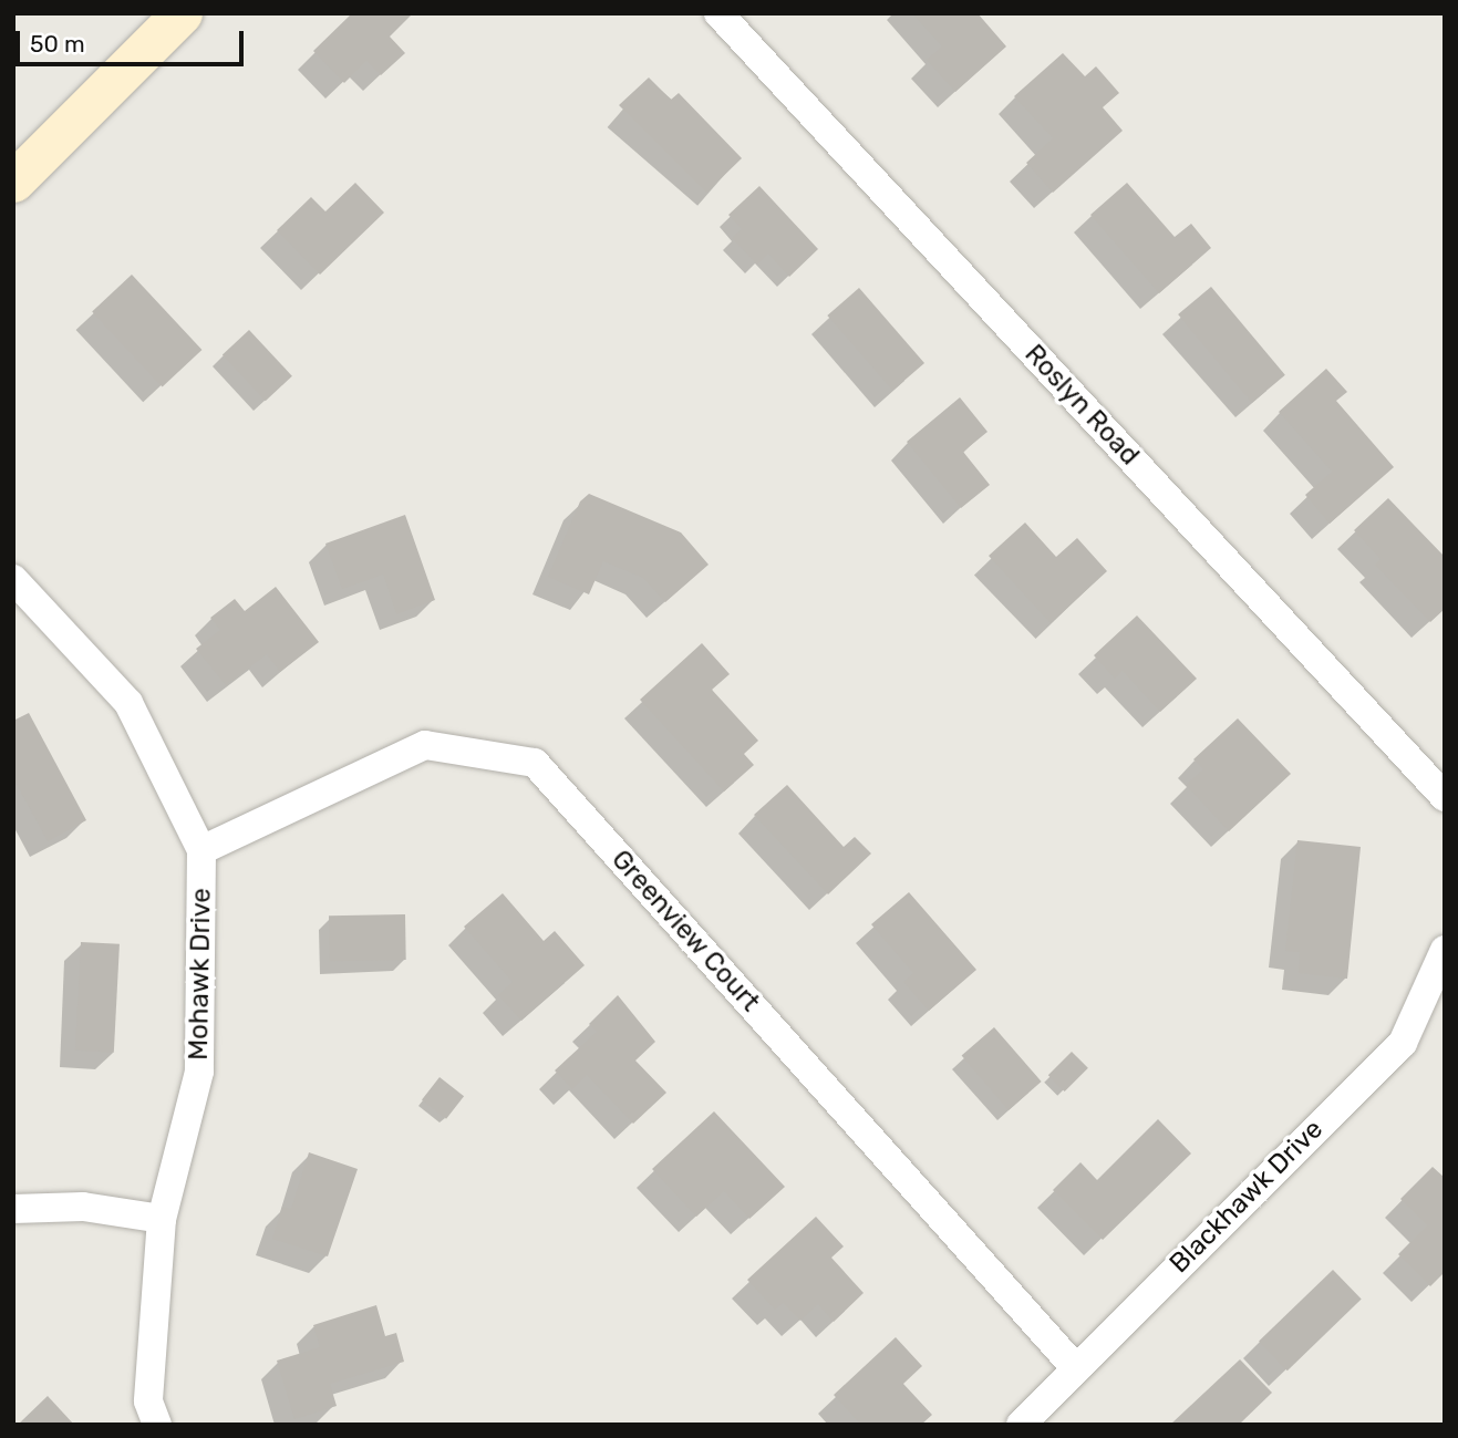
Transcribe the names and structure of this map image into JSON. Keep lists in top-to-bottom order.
{
  "streets": {
    "street": [
      "Roslyn Road",
      "Greenview Court",
      "Mohawk Drive",
      "Blackhawk Drive"
    ]
  },
  "crossings": [
    ["Greenview Court", "Mohawk Drive"],
    ["Greenview Court", "Blackhawk Drive"]
  ],
  "scale_bar": "50 m"
}
